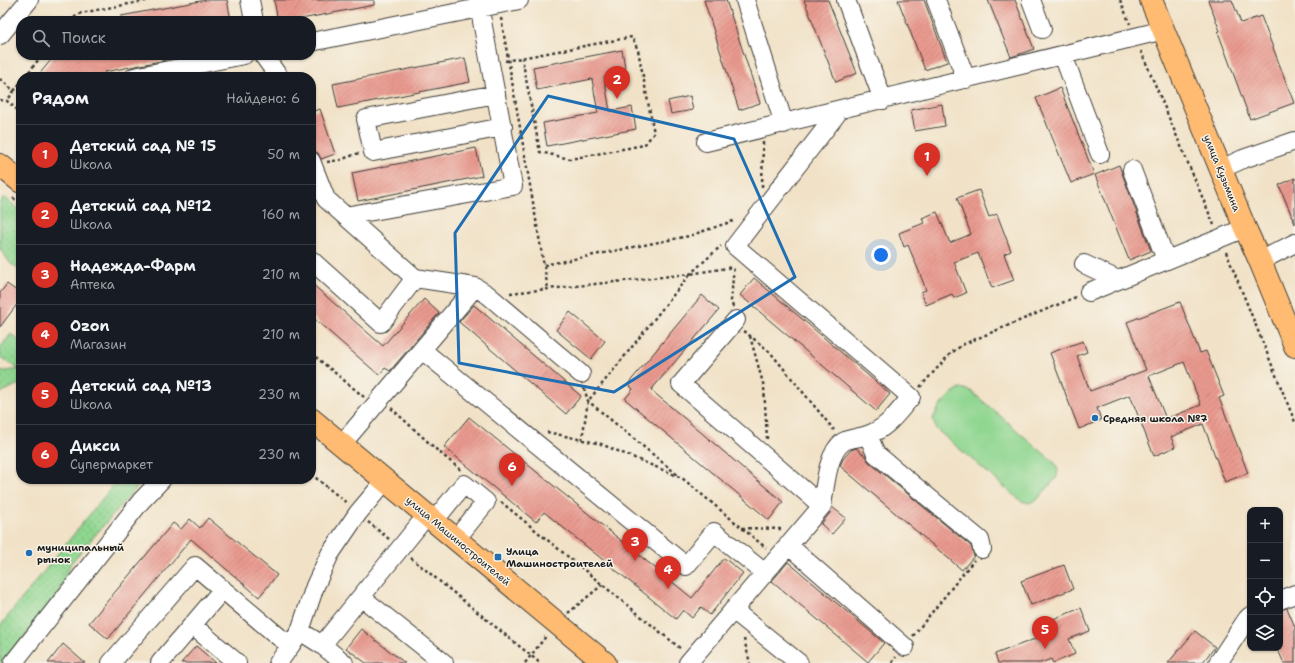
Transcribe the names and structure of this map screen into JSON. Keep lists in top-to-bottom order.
{
  "streets": {
    "main road": ["улица Кузьмина", "улица Машиностроителей"]
  },
  "places": {
    "other": ["Средняя школа №7", "муниципальный рынок"],
    "transit": ["Улица Машиностроителей"]
  },
  "page": {
    "search": "Поиск",
    "pins": [
      "2",
      "1",
      "6",
      "3",
      "4",
      "5"
    ],
    "heading": ["Рядом", "Найдено: 6"],
    "list": [
      {
        "mark": "1",
        "name": "Детский сад № 15",
        "note": "Школа",
        "value": "50 m"
      },
      {
        "mark": "2",
        "name": "Детский сад №12",
        "note": "Школа",
        "value": "160 m"
      },
      {
        "mark": "3",
        "name": "Надежда-Фарм",
        "note": "Аптека",
        "value": "210 m"
      },
      {
        "mark": "4",
        "name": "Ozon",
        "note": "Магазин",
        "value": "210 m"
      },
      {
        "mark": "5",
        "name": "Детский сад №13",
        "note": "Школа",
        "value": "230 m"
      },
      {
        "mark": "6",
        "name": "Дикси",
        "note": "Супермаркет",
        "value": "230 m"
      }
    ],
    "map_buttons": ["+", "−"]
  }
}
